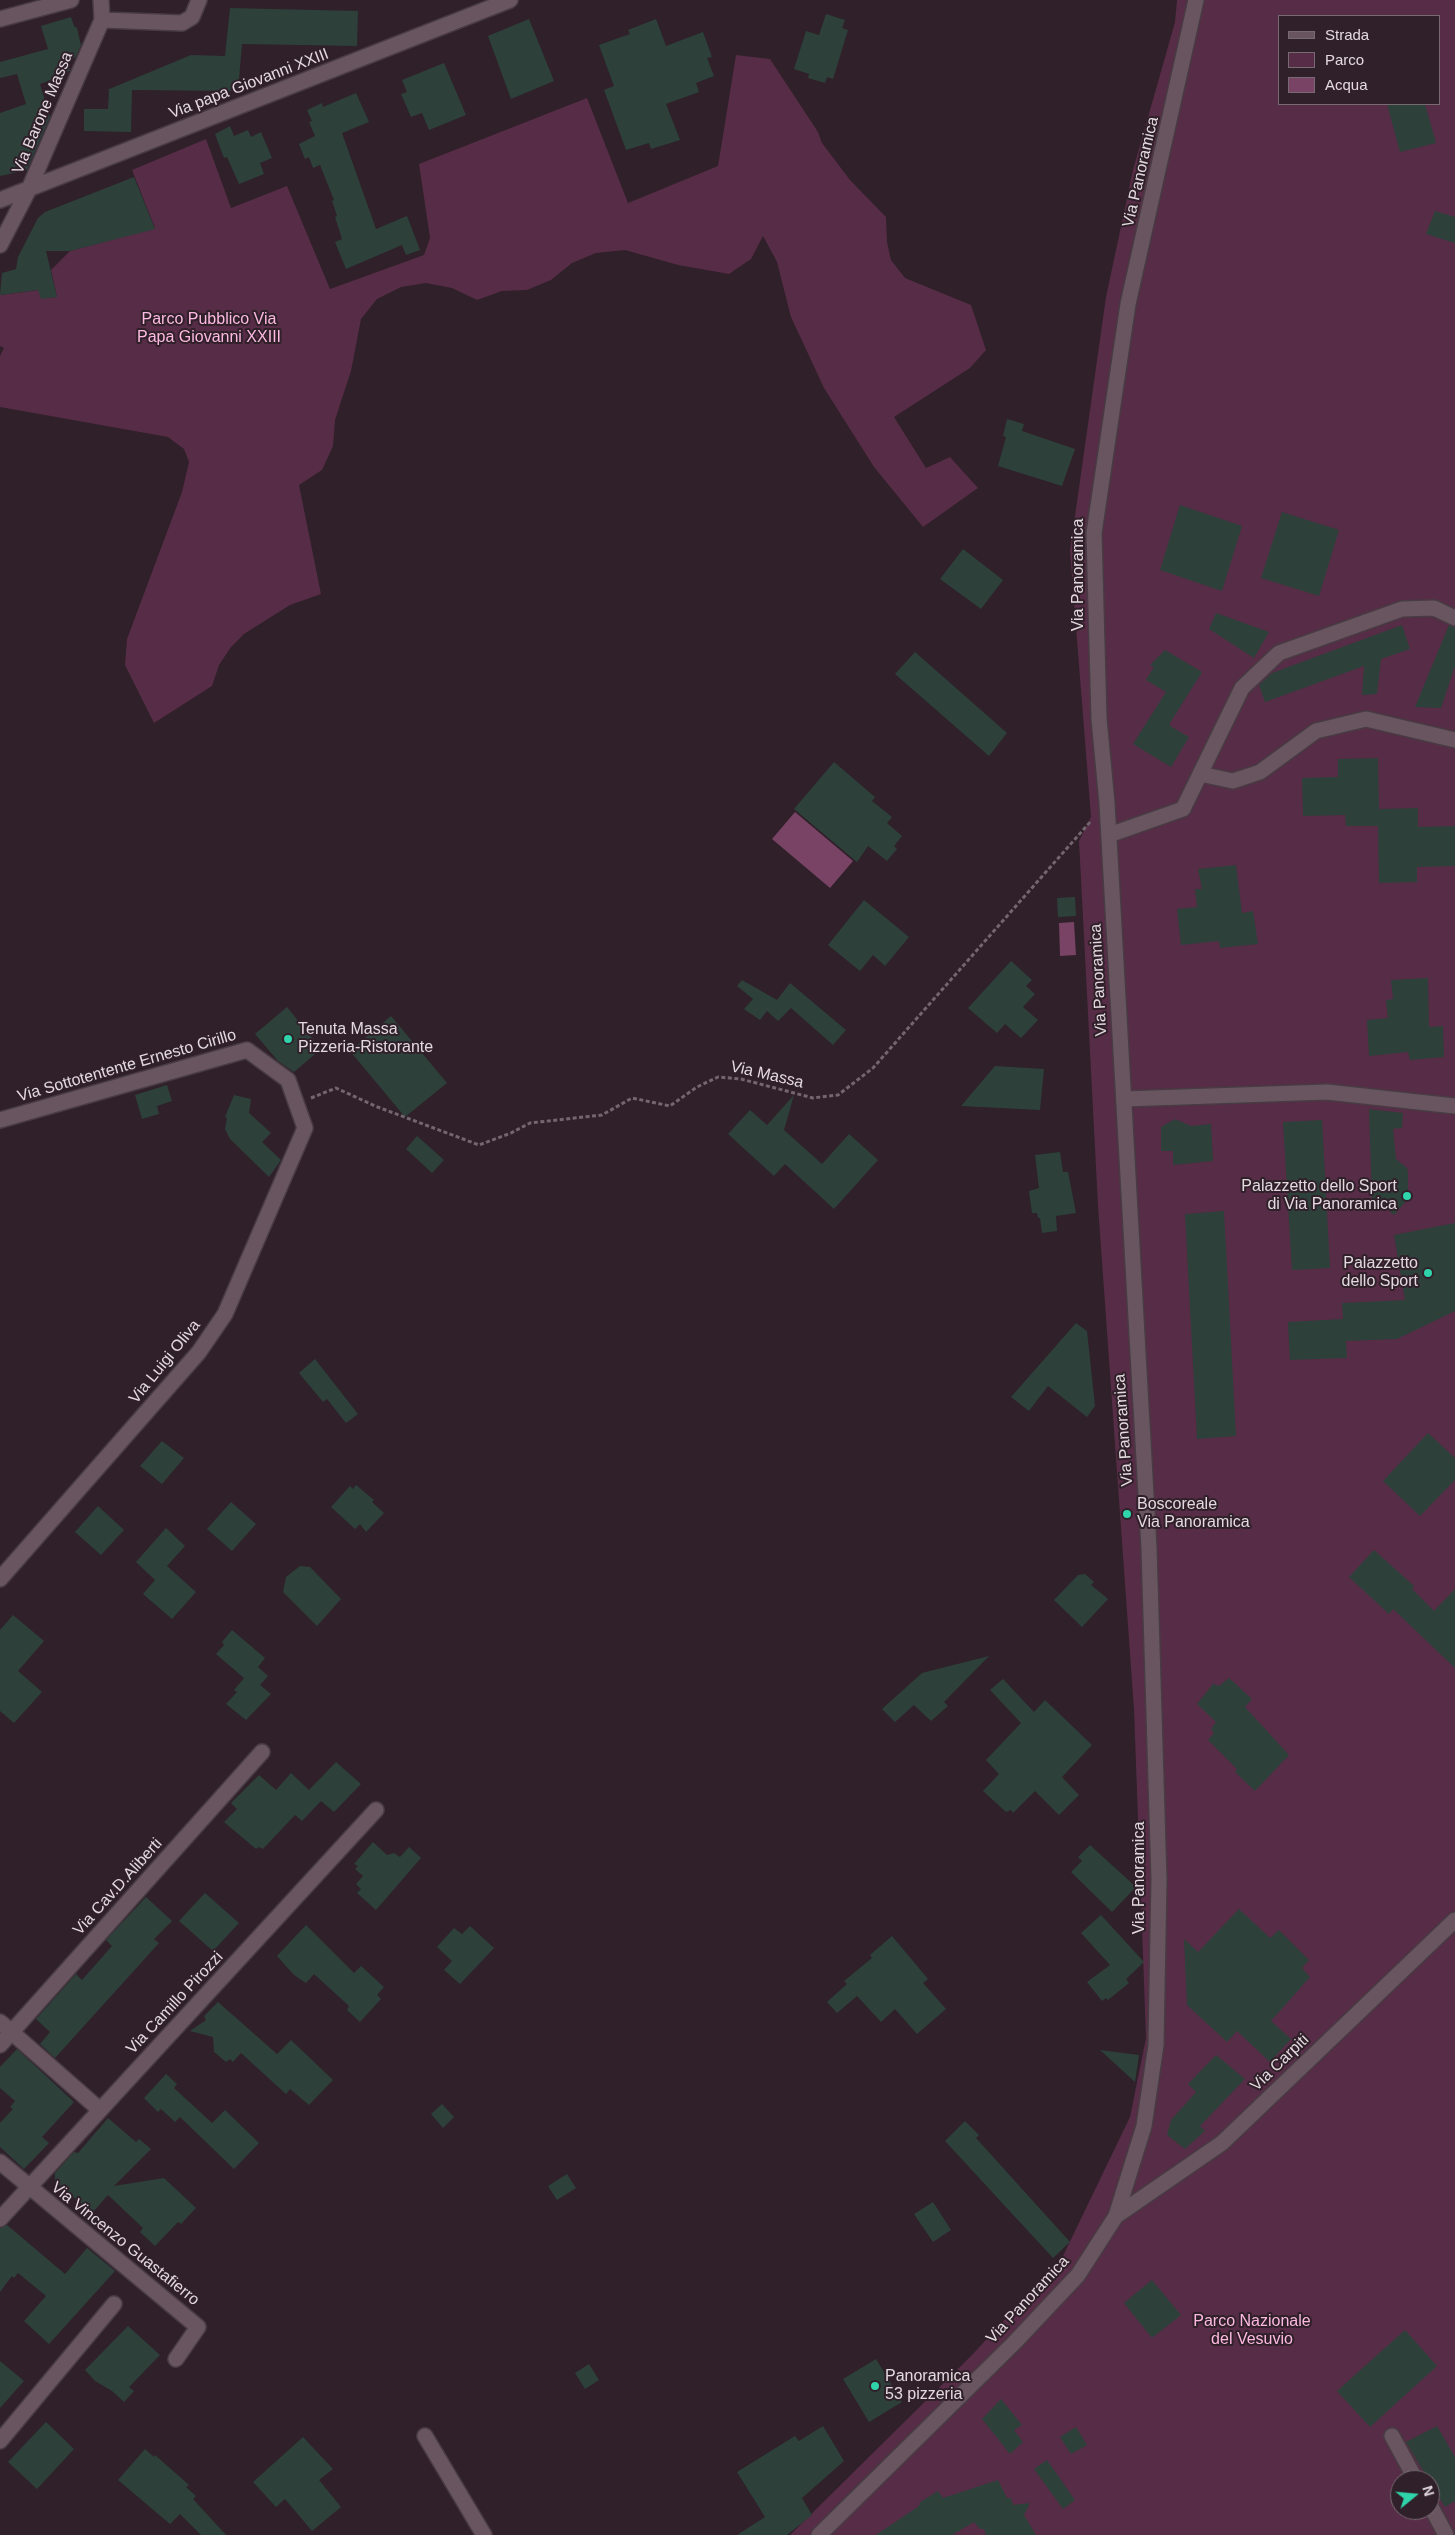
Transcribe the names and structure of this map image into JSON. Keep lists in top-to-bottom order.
{
  "streets": {
    "street": [
      "Via papa Giovanni XXIII",
      "Via Barone Massa",
      "Via Panoramica",
      "Via Sottotentente Ernesto Cirillo",
      "Via Luigi Oliva",
      "Via Cav.D.Aliberti",
      "Via Camillo Pirozzi",
      "Via Carpiti",
      "Via Vincenzo Guastafierro"
    ],
    "path": ["Via Massa"]
  },
  "crossings": [
    ["Via papa Giovanni XXIII", "Via Barone Massa"],
    ["Via Panoramica", "Via Massa"],
    ["Via Panoramica", "Via Carpiti"],
    ["Via Sottotentente Ernesto Cirillo", "Via Massa"],
    ["Via Sottotentente Ernesto Cirillo", "Via Luigi Oliva"],
    ["Via Massa", "Via Luigi Oliva"],
    ["Via Camillo Pirozzi", "Via Vincenzo Guastafierro"]
  ],
  "parks": ["Parco Pubblico Via Papa Giovanni XXIII", "Parco Nazionale del Vesuvio"],
  "places": [
    "Tenuta Massa Pizzeria-Ristorante",
    "Palazzetto dello Sport di Via Panoramica",
    "Palazzetto dello Sport",
    "Boscoreale Via Panoramica",
    "Panoramica 53 pizzeria"
  ],
  "legend": ["Strada", "Parco", "Acqua"],
  "north": "right"
}
